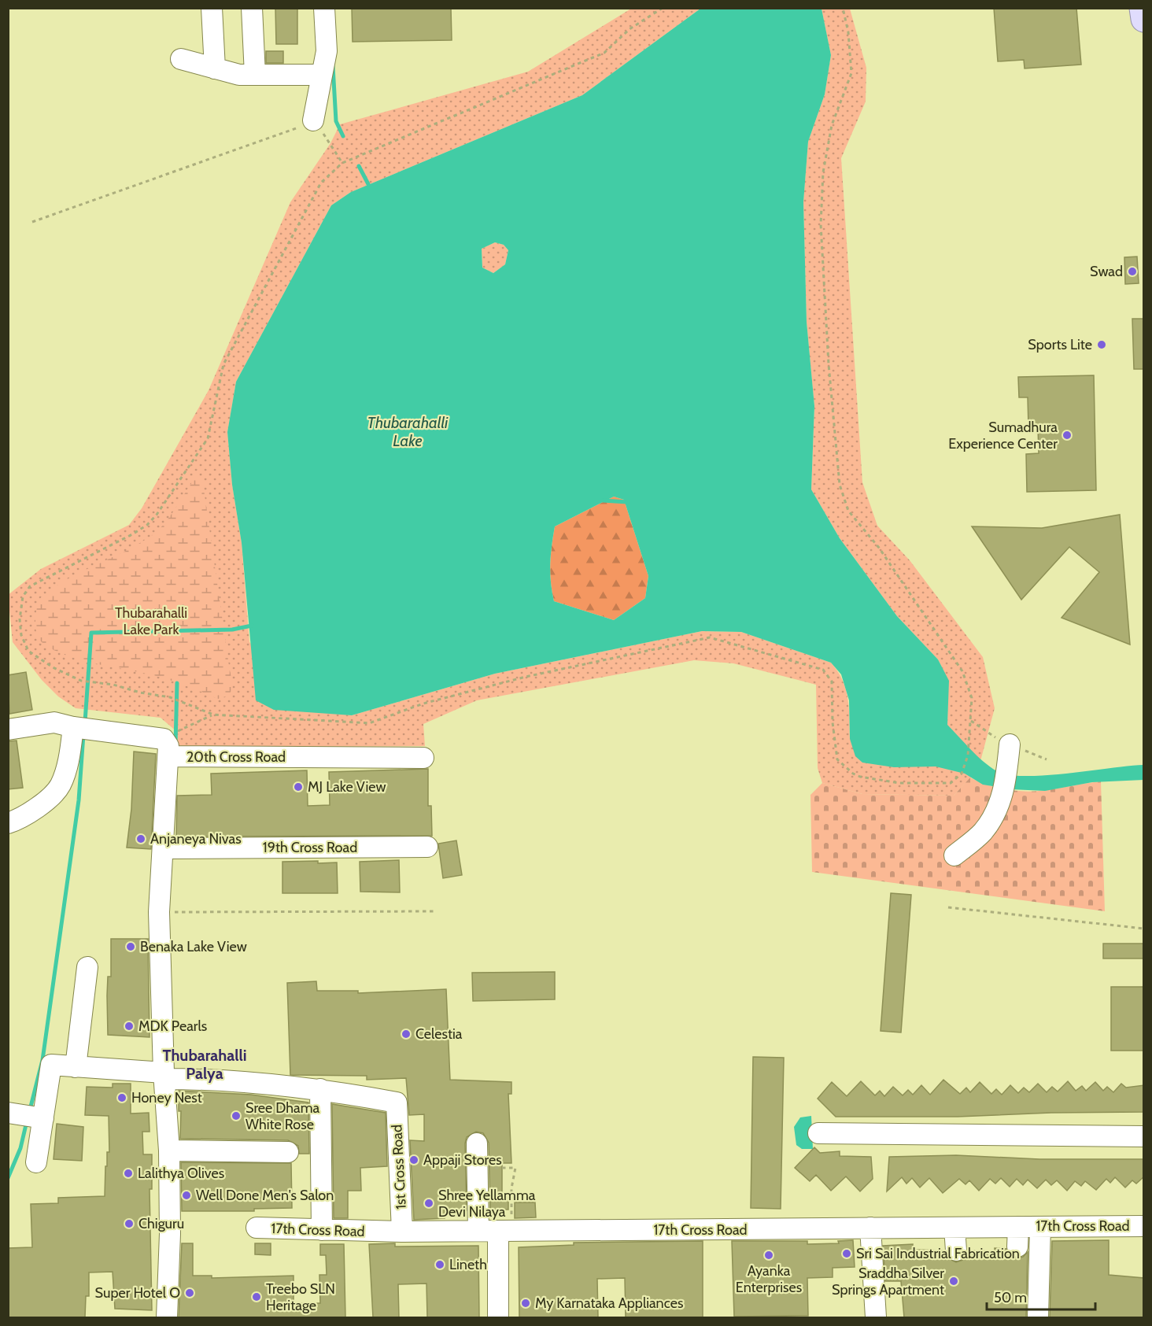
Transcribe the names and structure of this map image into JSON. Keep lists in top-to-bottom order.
{
  "streets": {
    "street": [
      "20th Cross Road",
      "19th Cross Road",
      "1st Cross Road",
      "17th Cross Road"
    ]
  },
  "crossings": [
    ["1st Cross Road", "17th Cross Road"]
  ],
  "districts": ["Thubarahalli Palya"],
  "water": ["Thubarahalli Lake"],
  "parks": ["Thubarahalli Lake Park"],
  "places": [
    "Swad",
    "Sports Lite",
    "Sumadhura Experience Center",
    "MJ Lake View",
    "Anjaneya Nivas",
    "Benaka Lake View",
    "MDK Pearls",
    "Celestia",
    "Honey Nest",
    "Sree Dhama White Rose",
    "Appaji Stores",
    "Lalithya Olives",
    "Well Done Men's Salon",
    "Shree Yellamma Devi Nilaya",
    "Chiguru",
    "Sri Sai Industrial Fabrication",
    "Ayanka Enterprises",
    "Lineth",
    "Sraddha Silver Springs Apartment",
    "Super Hotel O",
    "Treebo SLN Heritage",
    "My Karnataka Appliances"
  ],
  "scale_bar": "50 m"
}
